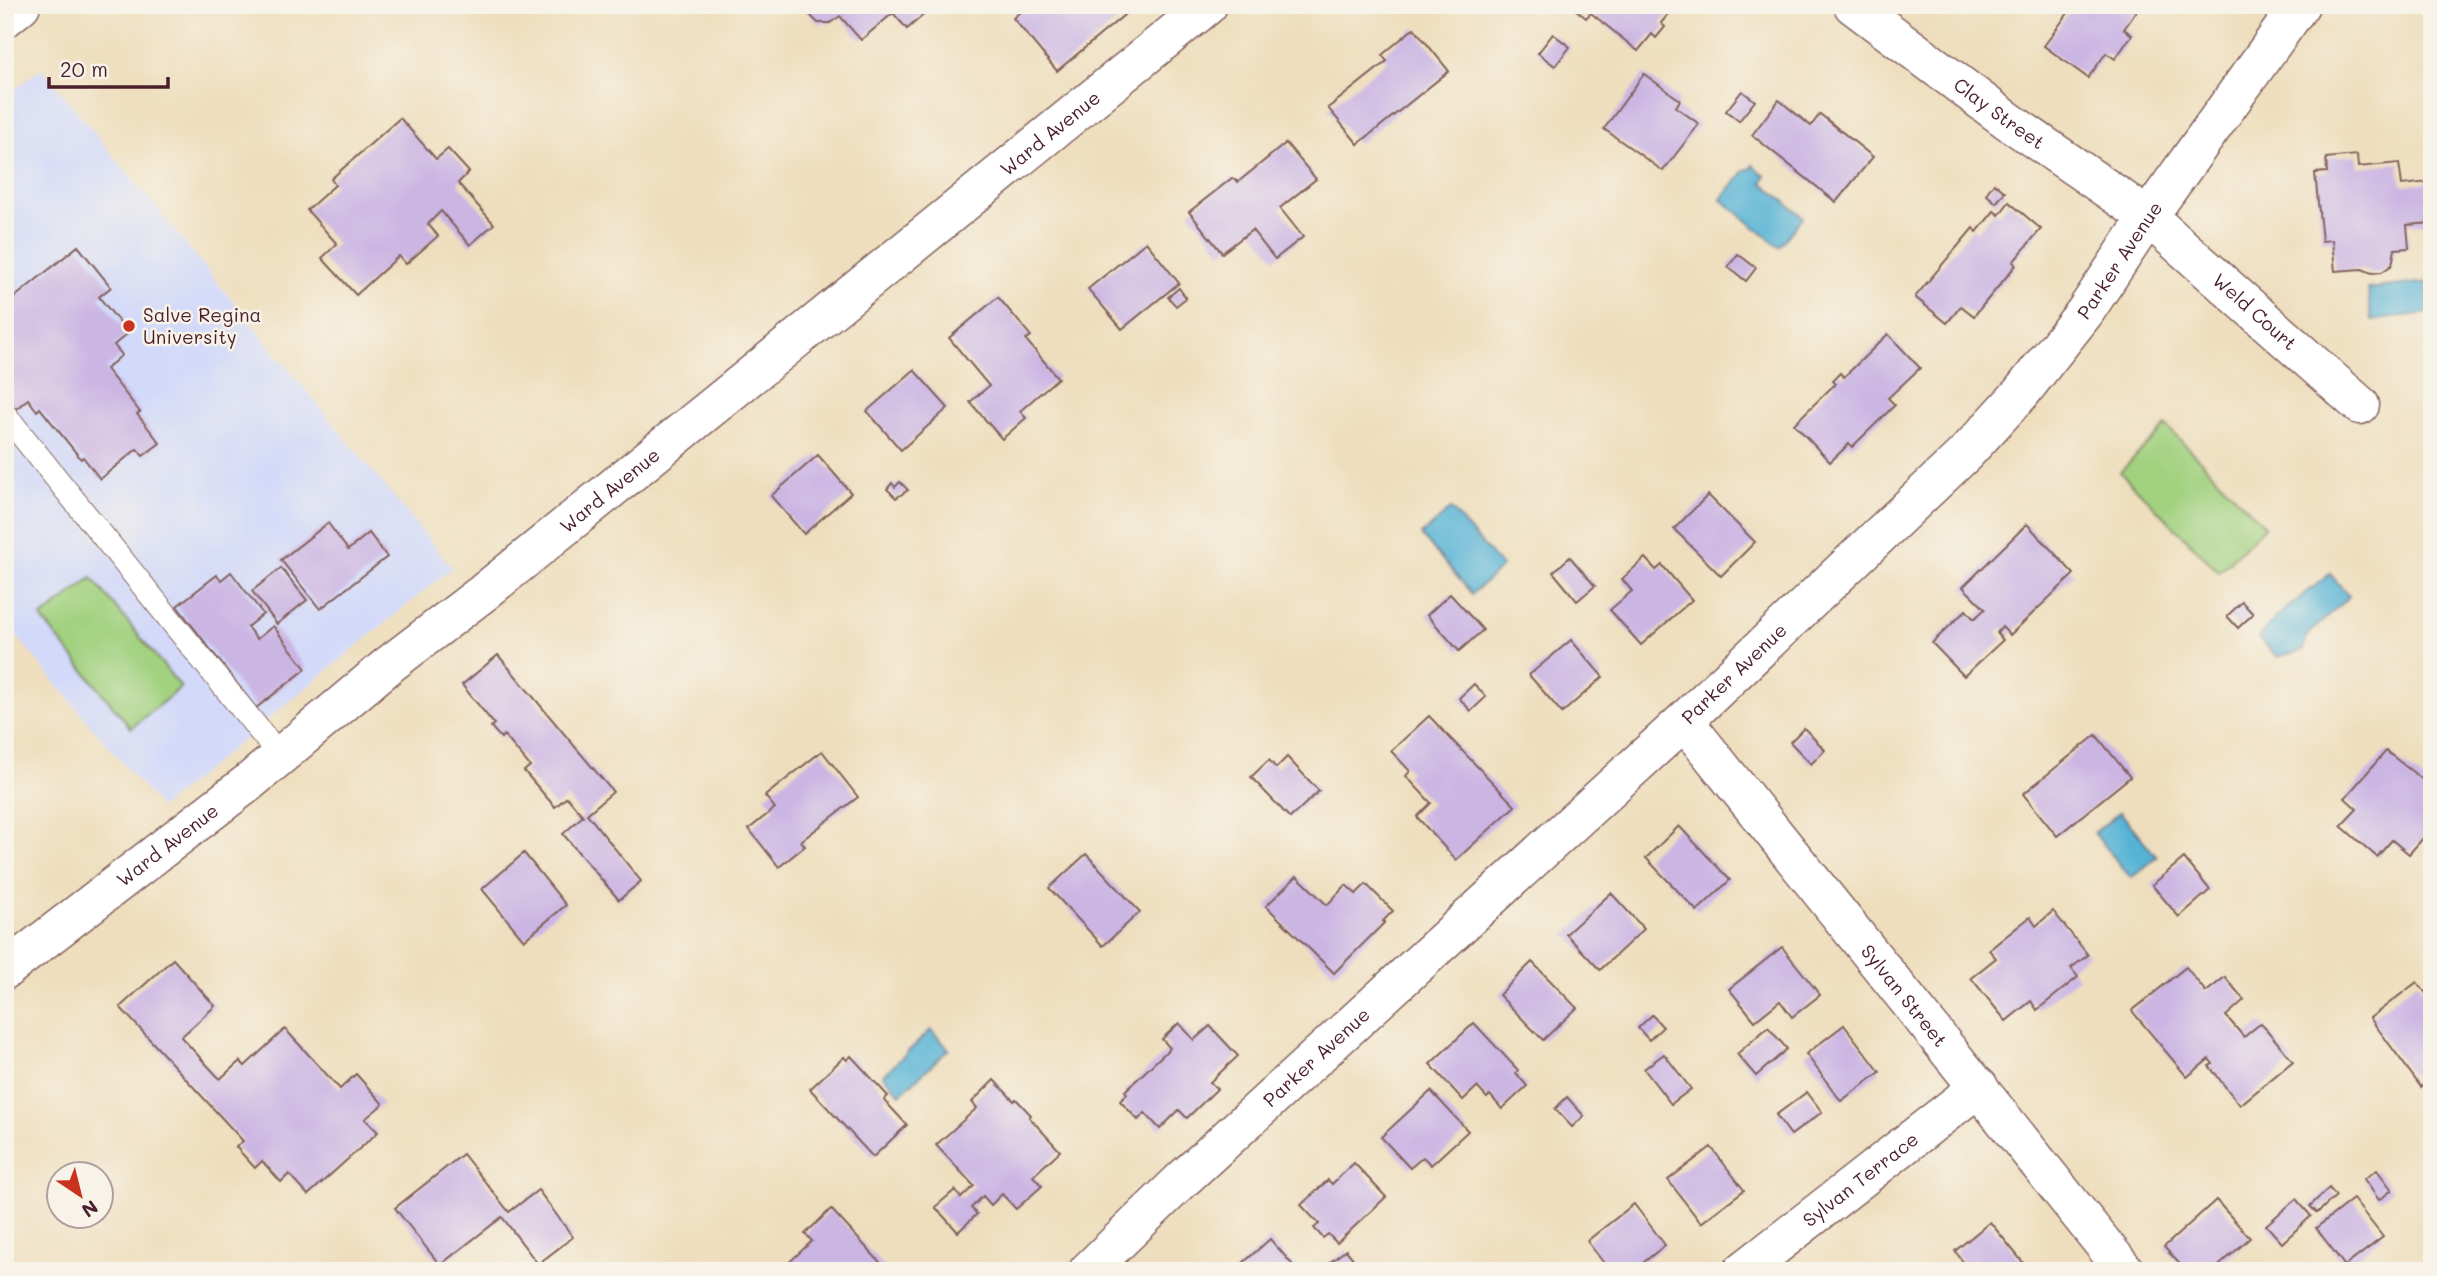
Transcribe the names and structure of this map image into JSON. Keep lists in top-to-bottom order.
{
  "streets": {
    "street": [
      "Clay Street",
      "Ward Avenue",
      "Parker Avenue",
      "Weld Court",
      "Sylvan Street",
      "Sylvan Terrace"
    ]
  },
  "crossings": [
    ["Clay Street", "Parker Avenue"],
    ["Clay Street", "Weld Court"],
    ["Parker Avenue", "Weld Court"],
    ["Parker Avenue", "Sylvan Street"],
    ["Sylvan Street", "Sylvan Terrace"]
  ],
  "places": ["Salve Regina University"],
  "scale_bar": "20 m",
  "north": "bottom right"
}
